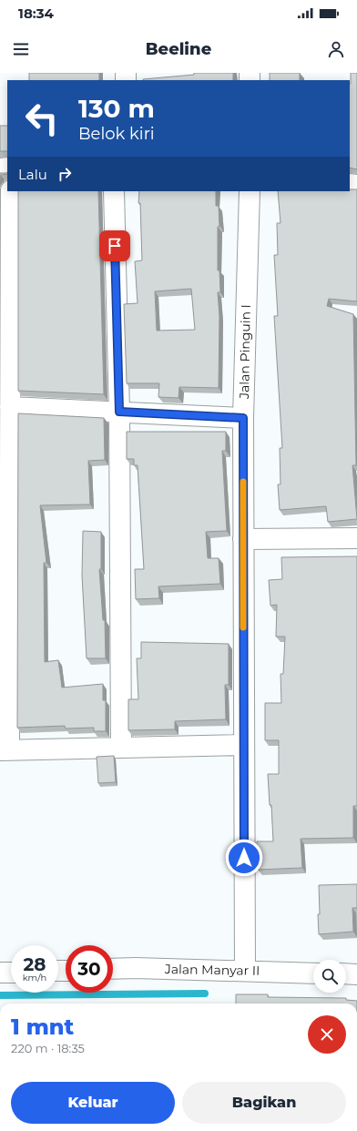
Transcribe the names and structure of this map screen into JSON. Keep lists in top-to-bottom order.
{
  "streets": {
    "street": ["Jalan Pinguin I", "Jalan Manyar II"]
  },
  "crossings": [
    ["Jalan Pinguin I", "Jalan Manyar II"]
  ],
  "page": {
    "status": "18:34",
    "header": "Beeline",
    "turn": ["130 m", "Belok kiri"],
    "then": "Lalu",
    "speed": "28 km/h",
    "limit": "30",
    "heading": ["1 mnt", "220 m · 18:35"],
    "buttons": ["Keluar", "Bagikan"]
  }
}
